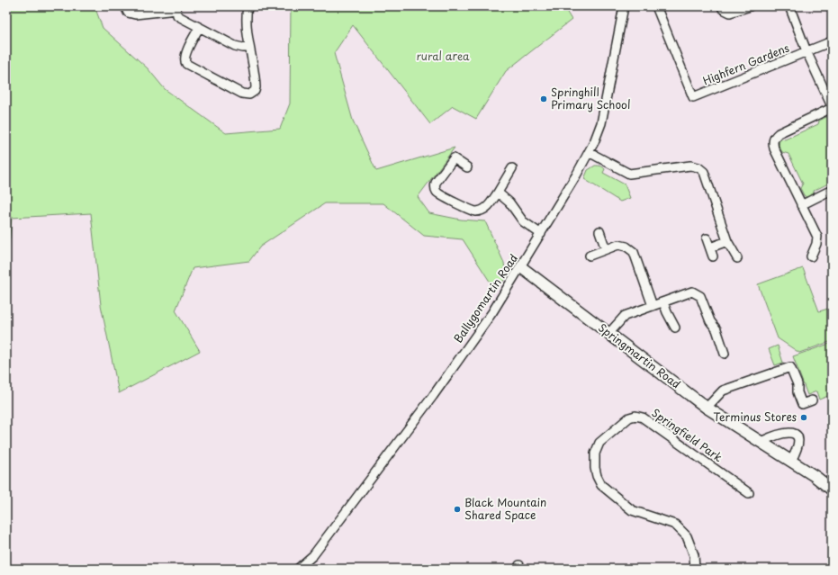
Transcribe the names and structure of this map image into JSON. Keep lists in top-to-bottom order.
{
  "streets": {
    "street": [
      "Highfern Gardens",
      "Ballygomartin Road",
      "Springmartin Road",
      "Springfield Park"
    ]
  },
  "crossings": [
    ["Ballygomartin Road", "Springmartin Road"]
  ],
  "parks": ["rural area"],
  "places": ["Springhill Primary School", "Terminus Stores", "Black Mountain Shared Space"]
}
